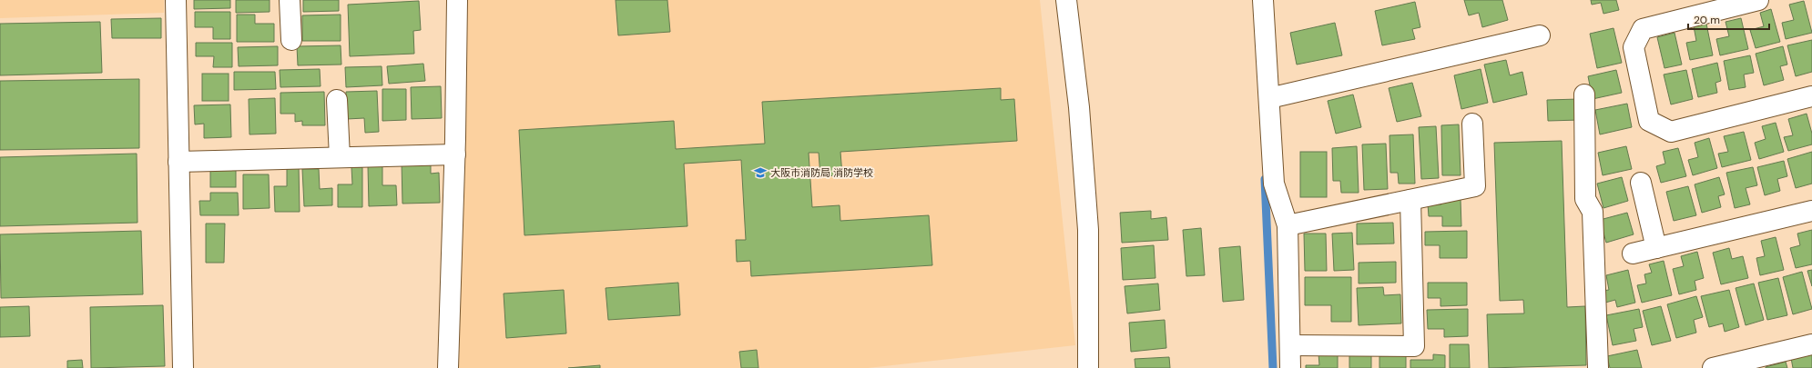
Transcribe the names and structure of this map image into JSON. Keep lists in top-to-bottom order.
{
  "places": {
    "school or university": ["大阪市消防局 消防学校"]
  },
  "scale_bar": "20 m"
}
